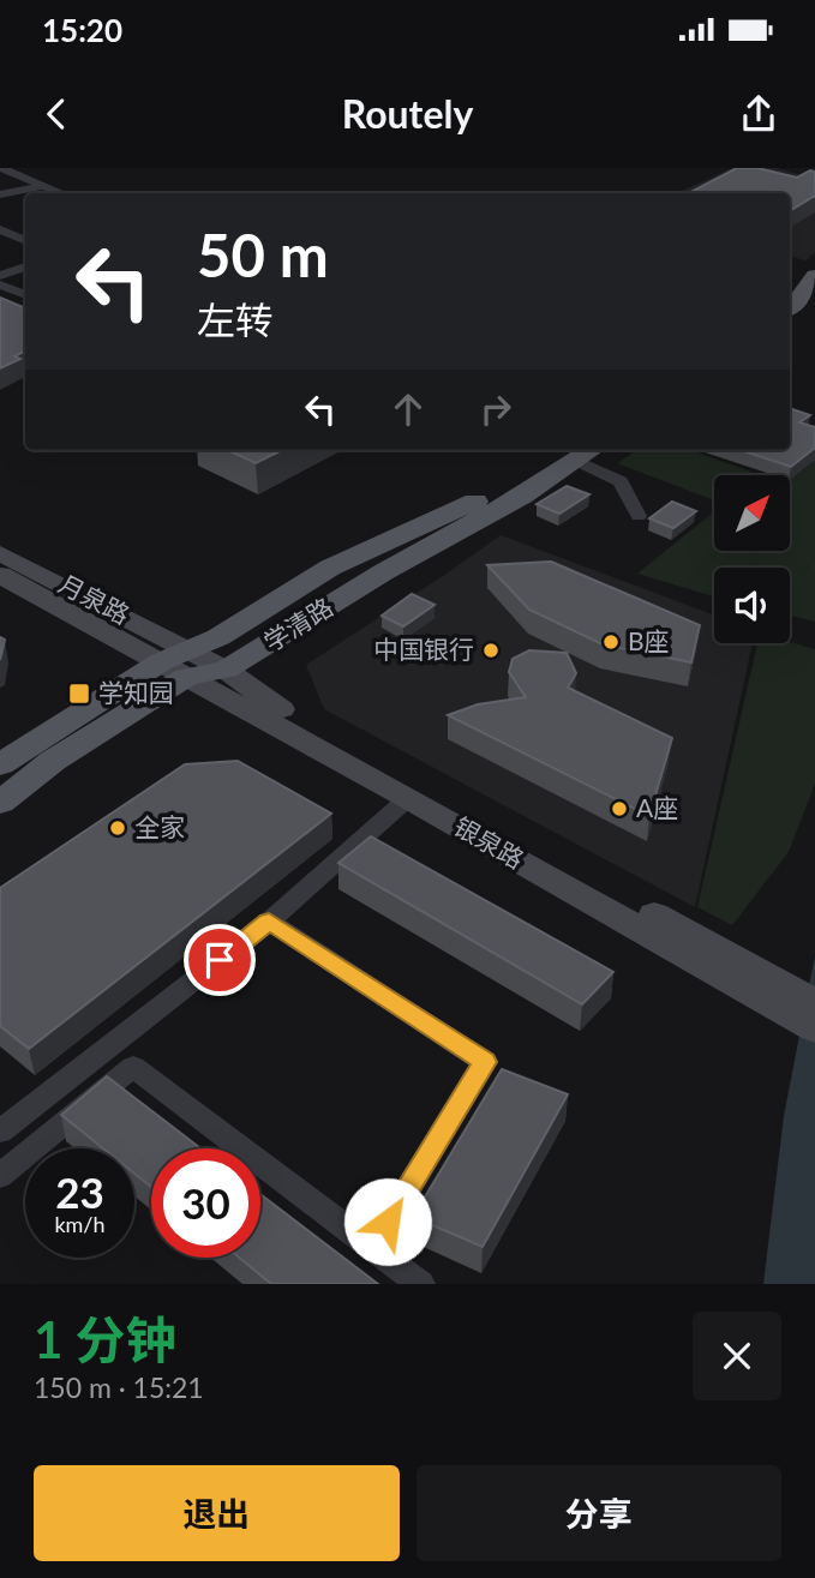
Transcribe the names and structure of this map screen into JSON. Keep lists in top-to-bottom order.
{
  "streets": {
    "main road": ["月泉路", "学清路", "银泉路"]
  },
  "crossings": [
    ["月泉路", "学清路"],
    ["月泉路", "银泉路"],
    ["学清路", "银泉路"]
  ],
  "places": {
    "other": [
      "B座",
      "中国银行",
      "A座",
      "全家"
    ],
    "transit": ["学知园"]
  },
  "north": "top right",
  "page": {
    "status": "15:20",
    "header": "Routely",
    "turn": ["50 m", "左转"],
    "speed": "23 km/h",
    "limit": "30",
    "heading": ["1 分钟", "150 m · 15:21"],
    "buttons": ["退出", "分享"]
  }
}
